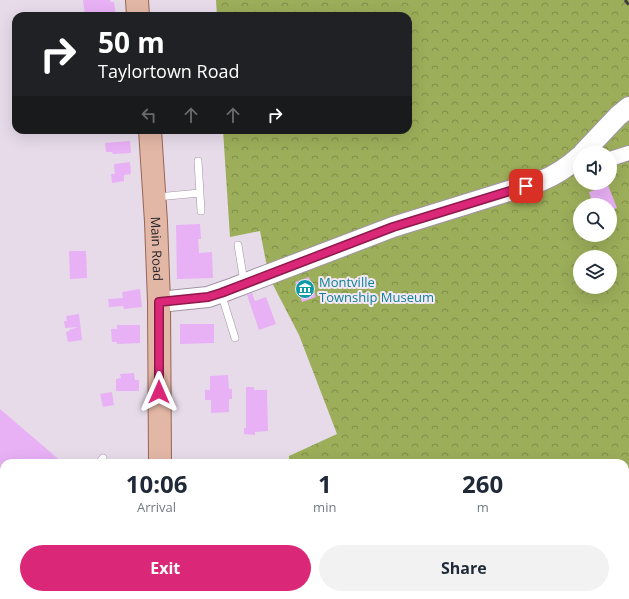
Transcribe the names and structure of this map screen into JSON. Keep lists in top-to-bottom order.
{
  "streets": {
    "main road": ["Main Road"]
  },
  "places": {
    "museum": ["Montville Township Museum"]
  },
  "page": {
    "turn": ["50 m", "Taylortown Road"],
    "eta": [
      "10:06",
      "Arrival",
      "1",
      "min",
      "260",
      "m"
    ],
    "buttons": ["Exit", "Share"]
  }
}
